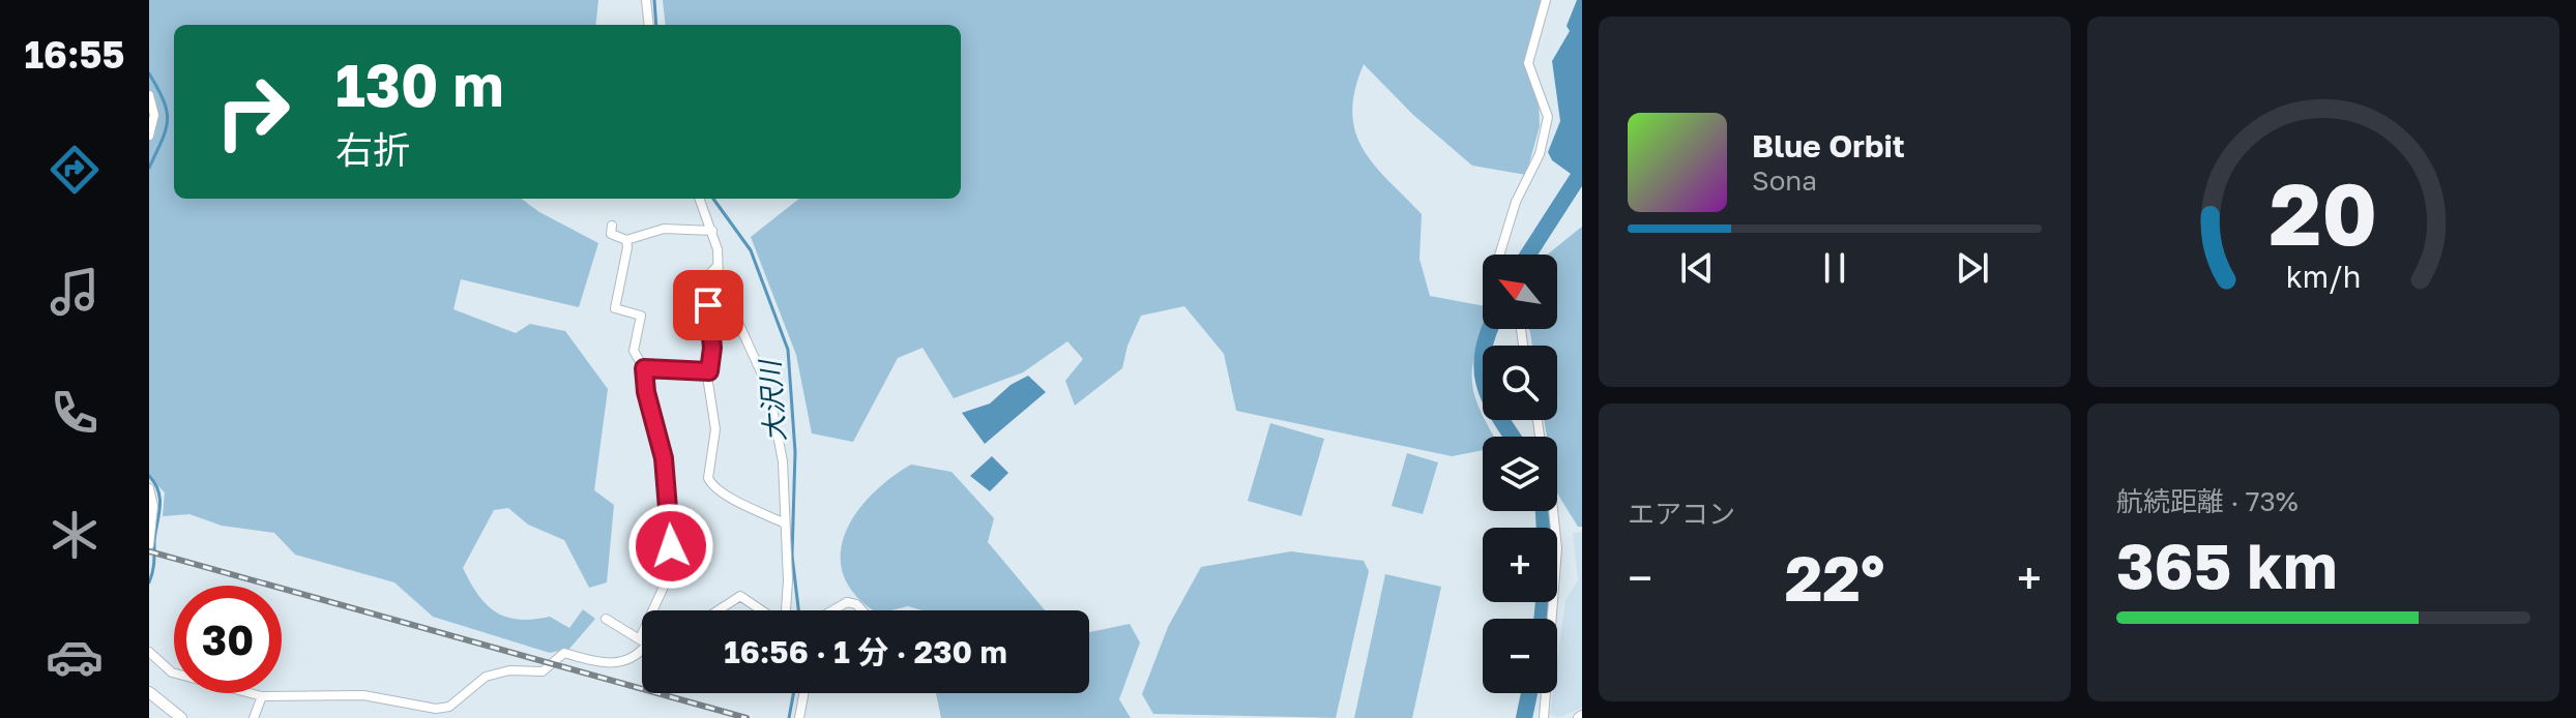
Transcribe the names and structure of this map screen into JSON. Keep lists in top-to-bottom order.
{
  "water": ["大沢川"],
  "north": "top left",
  "page": {
    "tabs": "16:55",
    "turn": ["130 m", "右折"],
    "song": ["Blue Orbit", "Sona"],
    "map_buttons": ["+", "−"],
    "tile": [
      "エアコン",
      ["航続距離 · 73%", "365 km"]
    ],
    "heat": ["−", "22°", "+"],
    "limit": "30",
    "trip": "16:56 · 1 分 · 230 m",
    "gauge": ["20", "km/h"]
  }
}
